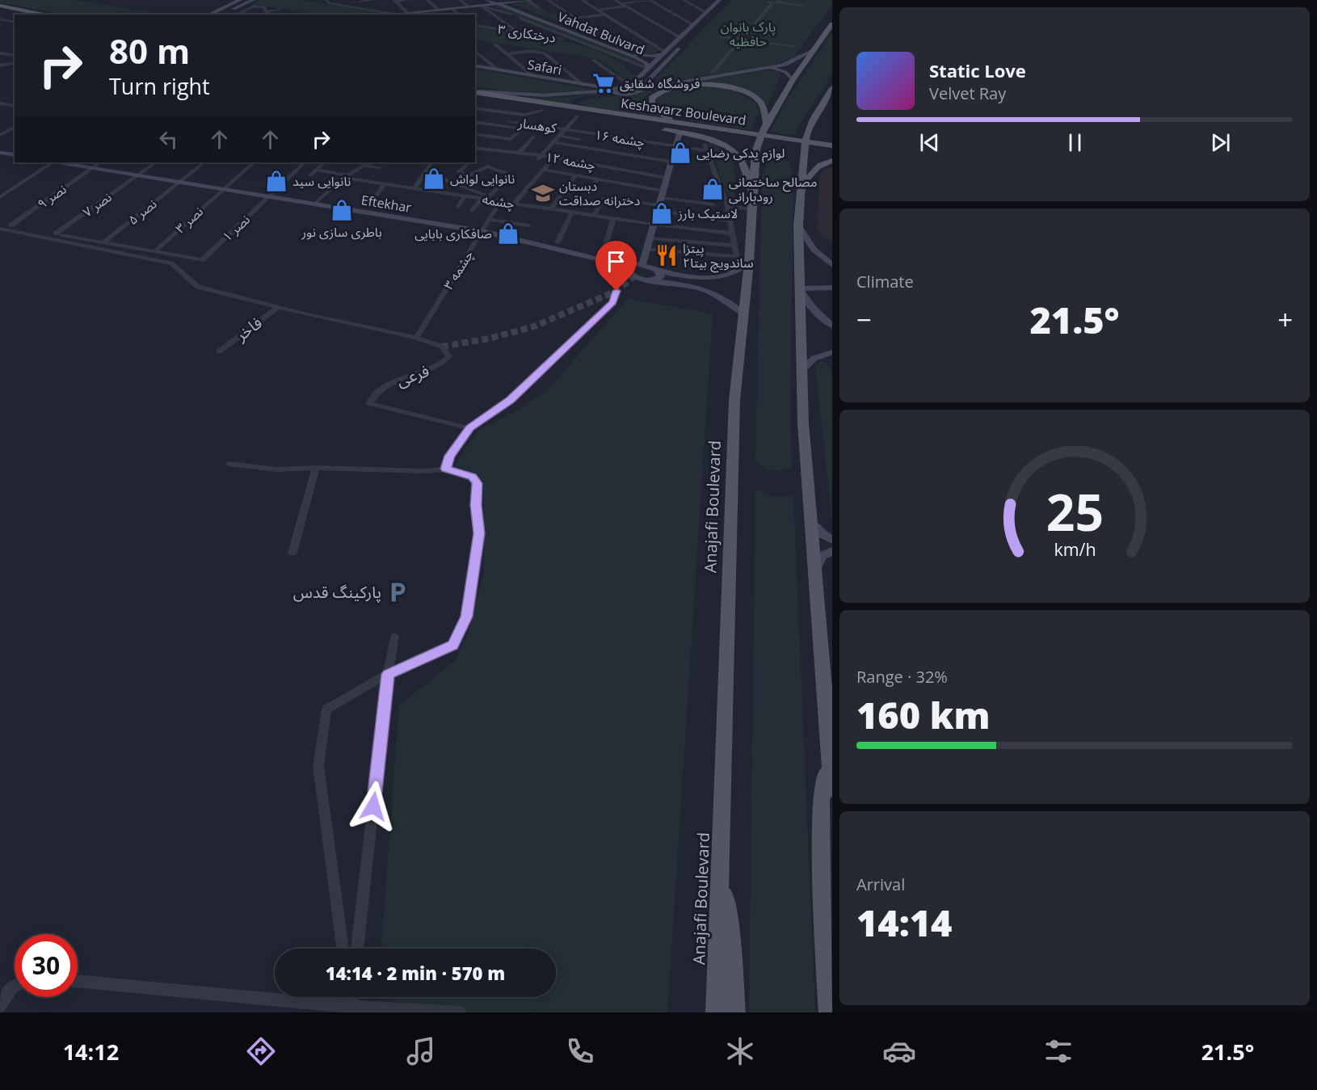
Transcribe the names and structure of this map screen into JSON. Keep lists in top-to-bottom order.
{
  "streets": {
    "main road": ["Keshavarz Boulevard", "Anajafi Boulevard"],
    "street": [
      "درختکاری ۳",
      "Vahdat Bulvard",
      "Safari",
      "کوهسار",
      "چشمه ۱۶",
      "چشمه ۱۲",
      "نصر ۹",
      "چشمه",
      "Eftekhar",
      "نصر ۷",
      "نصر ۵",
      "نصر ۳",
      "نصر ۱",
      "چشمه ۳",
      "فاخر",
      "فرعی"
    ]
  },
  "crossings": [
    ["کوهسار", "چشمه ۱۶"],
    ["نصر ۹", "Eftekhar"],
    ["چشمه", "چشمه ۳"],
    ["Eftekhar", "نصر ۷"],
    ["Eftekhar", "نصر ۵"],
    ["Eftekhar", "نصر ۳"],
    ["Eftekhar", "نصر ۱"],
    ["Eftekhar", "چشمه ۳"],
    ["نصر ۳", "نصر ۱"],
    ["چشمه ۳", "فرعی"]
  ],
  "parks": ["پارک بانوان حافظیه"],
  "places": {
    "supermarket": ["فروشگاه شقایق"],
    "shop": [
      "لوازم یدکی رضایی",
      "نانوایی لواش",
      "نانوایی‌ سید",
      "مصالح ساختمانی رودبارانی",
      "باطری سازی نور",
      "لاستیک بارز",
      "صافکاری بابایی"
    ],
    "school or university": ["دبستان دخترانه صداقت"],
    "restaurant": ["پیتزا ساندویچ بیتا۲"],
    "parking": ["پارکینگ قدس"]
  },
  "page": {
    "turn": ["80 m", "Turn right"],
    "song": ["Static Love", "Velvet Ray"],
    "tile": [
      "Climate",
      ["Range · 32%", "160 km"],
      ["Arrival", "14:14"]
    ],
    "heat": ["−", "21.5°", "+"],
    "limit": "30",
    "trip": "14:14 · 2 min · 570 m",
    "tabs": ["14:12", "21.5°"],
    "gauge": ["25", "km/h"]
  }
}
